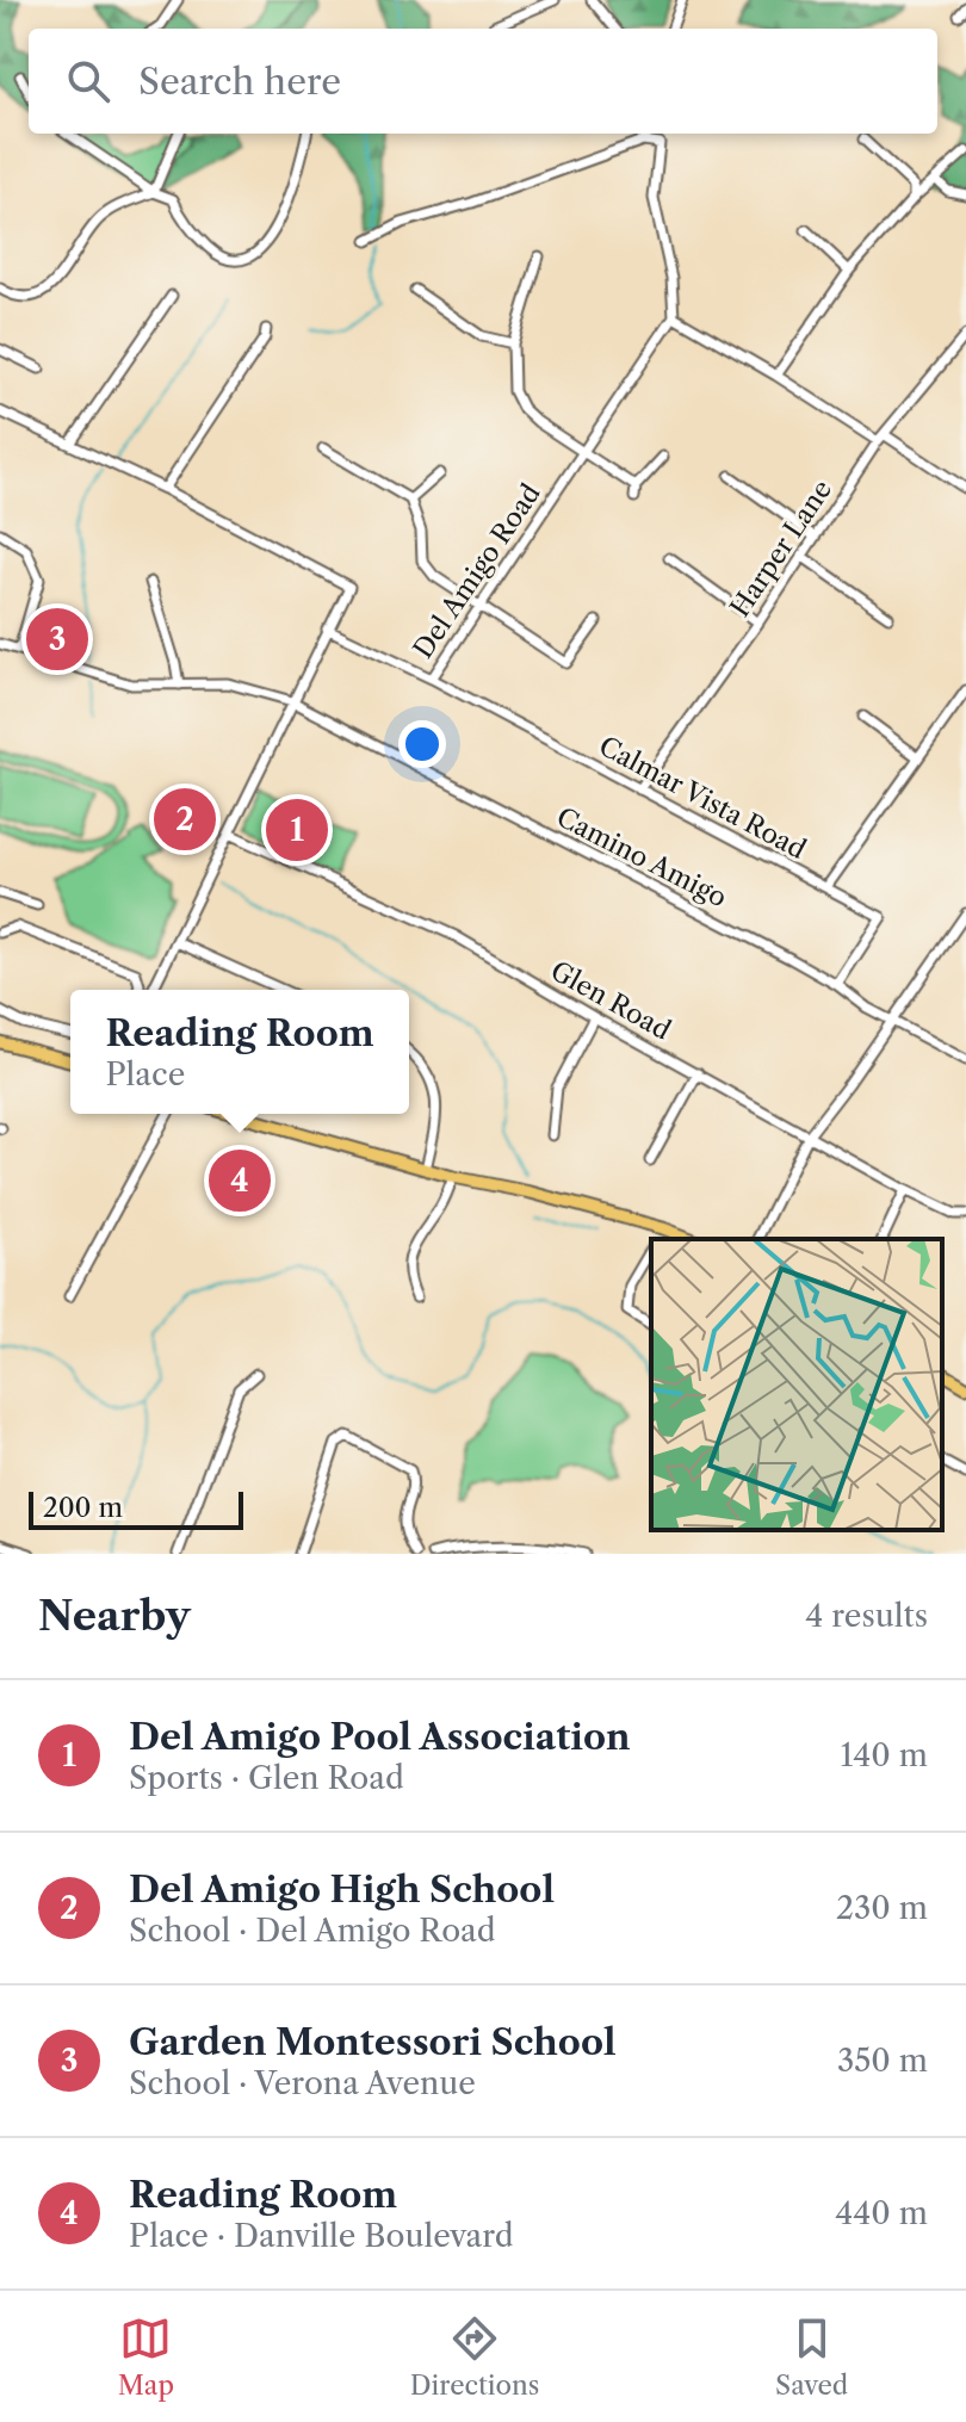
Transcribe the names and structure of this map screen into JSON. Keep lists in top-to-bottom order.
{
  "streets": {
    "street": [
      "Harper Lane",
      "Del Amigo Road",
      "Calmar Vista Road",
      "Camino Amigo",
      "Glen Road"
    ]
  },
  "crossings": [
    ["Harper Lane", "Calmar Vista Road"],
    ["Del Amigo Road", "Calmar Vista Road"],
    ["Calmar Vista Road", "Camino Amigo"]
  ],
  "scale_bar": "200 m",
  "page": {
    "search": "Search here",
    "pins": [
      "3",
      "2",
      "1",
      "4"
    ],
    "popup": ["Reading Room", "Place"],
    "scale": "200 m",
    "heading": ["Nearby", "4 results"],
    "list": [
      {
        "mark": "1",
        "name": "Del Amigo Pool Association",
        "note": "Sports · Glen Road",
        "value": "140 m"
      },
      {
        "mark": "2",
        "name": "Del Amigo High School",
        "note": "School · Del Amigo Road",
        "value": "230 m"
      },
      {
        "mark": "3",
        "name": "Garden Montessori School",
        "note": "School · Verona Avenue",
        "value": "350 m"
      },
      {
        "mark": "4",
        "name": "Reading Room",
        "note": "Place · Danville Boulevard",
        "value": "440 m"
      }
    ],
    "nav": ["Map", "Directions", "Saved"]
  }
}
